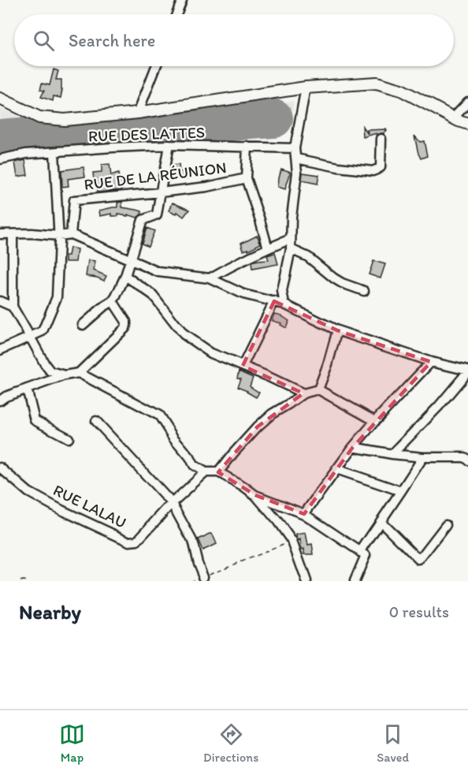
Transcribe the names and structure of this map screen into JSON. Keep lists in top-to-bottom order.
{
  "streets": {
    "street": ["RUE DES LATTES", "RUE DE LA RÉUNION", "RUE LALAU"]
  },
  "page": {
    "search": "Search here",
    "heading": ["Nearby", "0 results"],
    "nav": ["Map", "Directions", "Saved"]
  }
}
